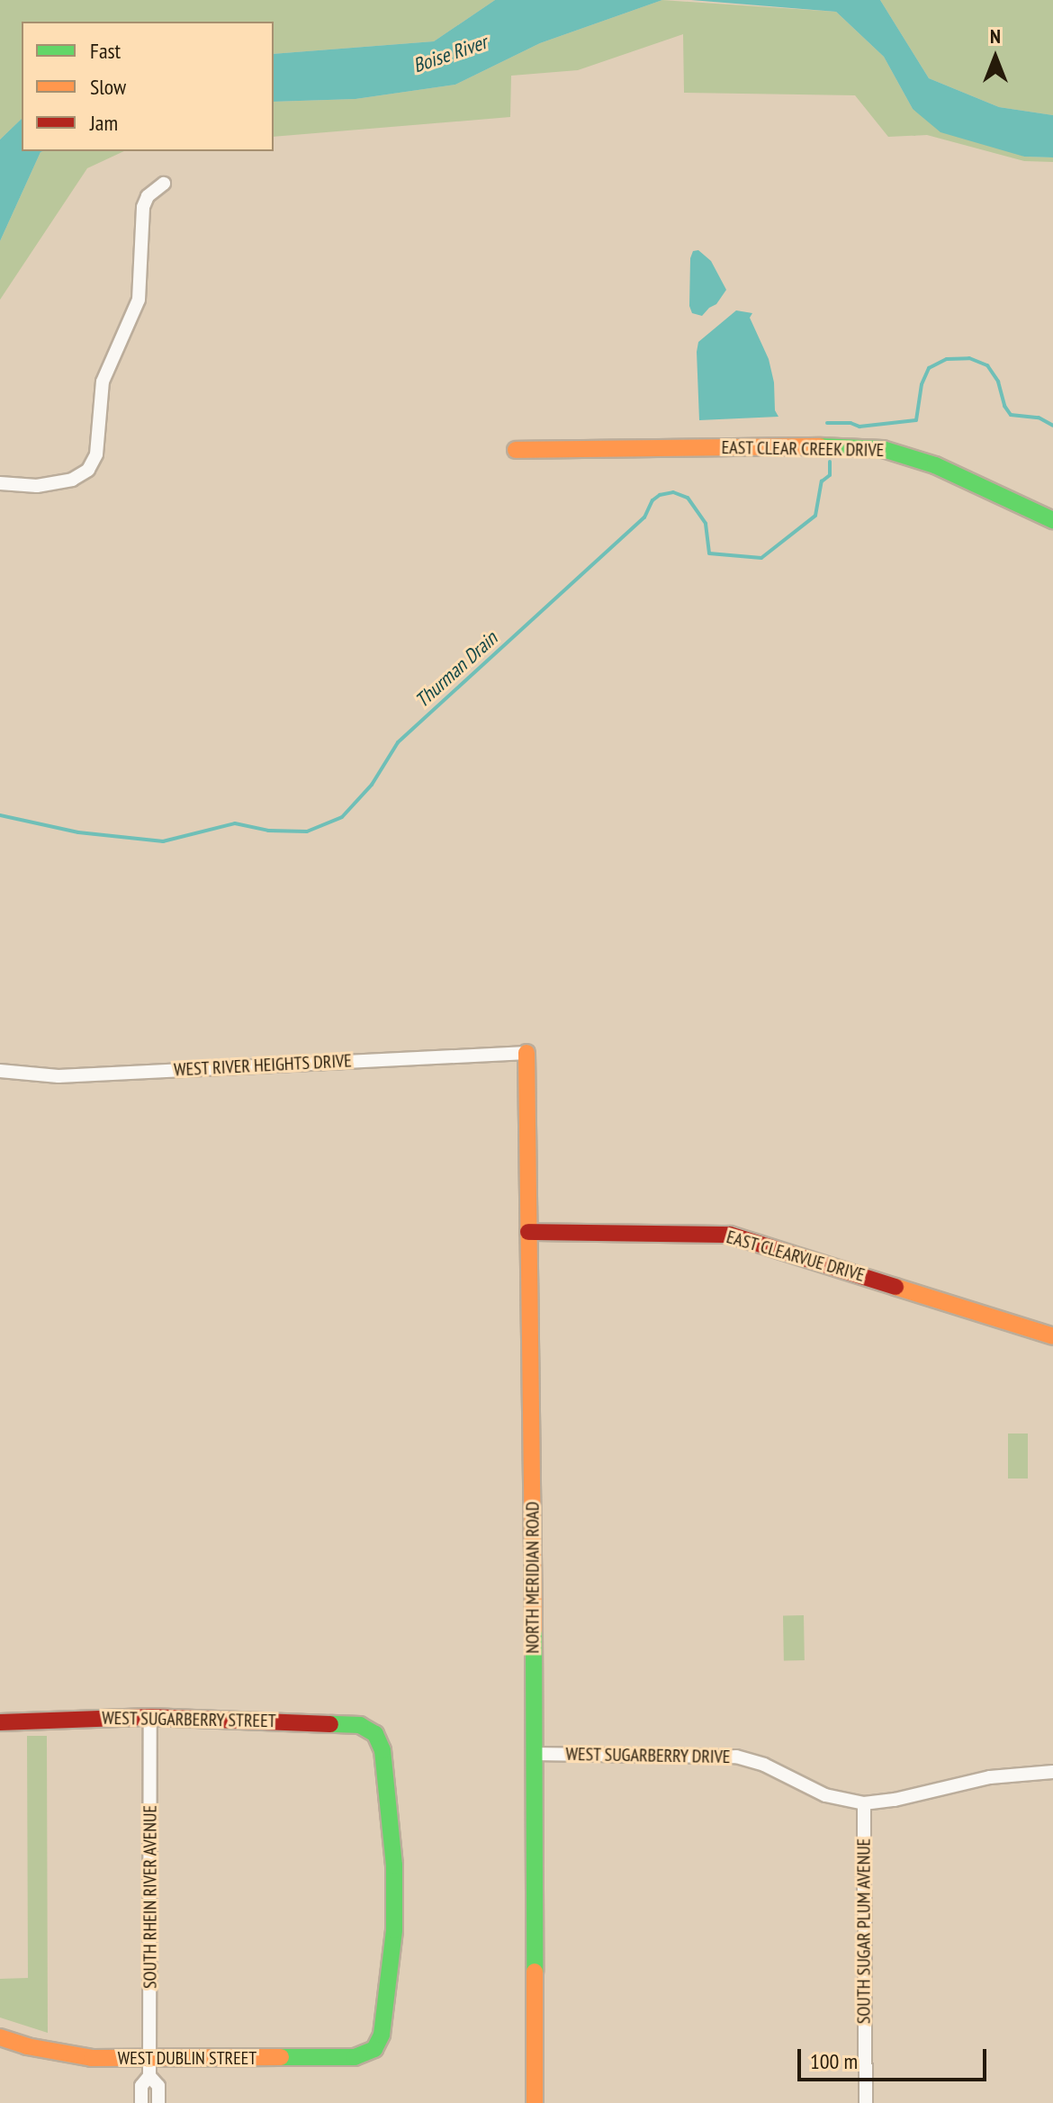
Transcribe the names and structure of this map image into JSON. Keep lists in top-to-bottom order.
{
  "streets": {
    "street": [
      "EAST CLEAR CREEK DRIVE",
      "WEST RIVER HEIGHTS DRIVE",
      "EAST CLEARVUE DRIVE",
      "NORTH MERIDIAN ROAD",
      "WEST SUGARBERRY STREET",
      "WEST SUGARBERRY DRIVE",
      "SOUTH RHEIN RIVER AVENUE",
      "SOUTH SUGAR PLUM AVENUE",
      "WEST DUBLIN STREET"
    ]
  },
  "crossings": [
    ["WEST RIVER HEIGHTS DRIVE", "NORTH MERIDIAN ROAD"],
    ["EAST CLEARVUE DRIVE", "NORTH MERIDIAN ROAD"],
    ["NORTH MERIDIAN ROAD", "WEST SUGARBERRY DRIVE"],
    ["WEST SUGARBERRY STREET", "SOUTH RHEIN RIVER AVENUE"],
    ["WEST SUGARBERRY STREET", "WEST DUBLIN STREET"],
    ["WEST SUGARBERRY DRIVE", "SOUTH SUGAR PLUM AVENUE"],
    ["SOUTH RHEIN RIVER AVENUE", "WEST DUBLIN STREET"]
  ],
  "water": ["Boise River", "Thurman Drain"],
  "legend": ["Fast", "Slow", "Jam"],
  "scale_bar": "100 m",
  "north": "top"
}
